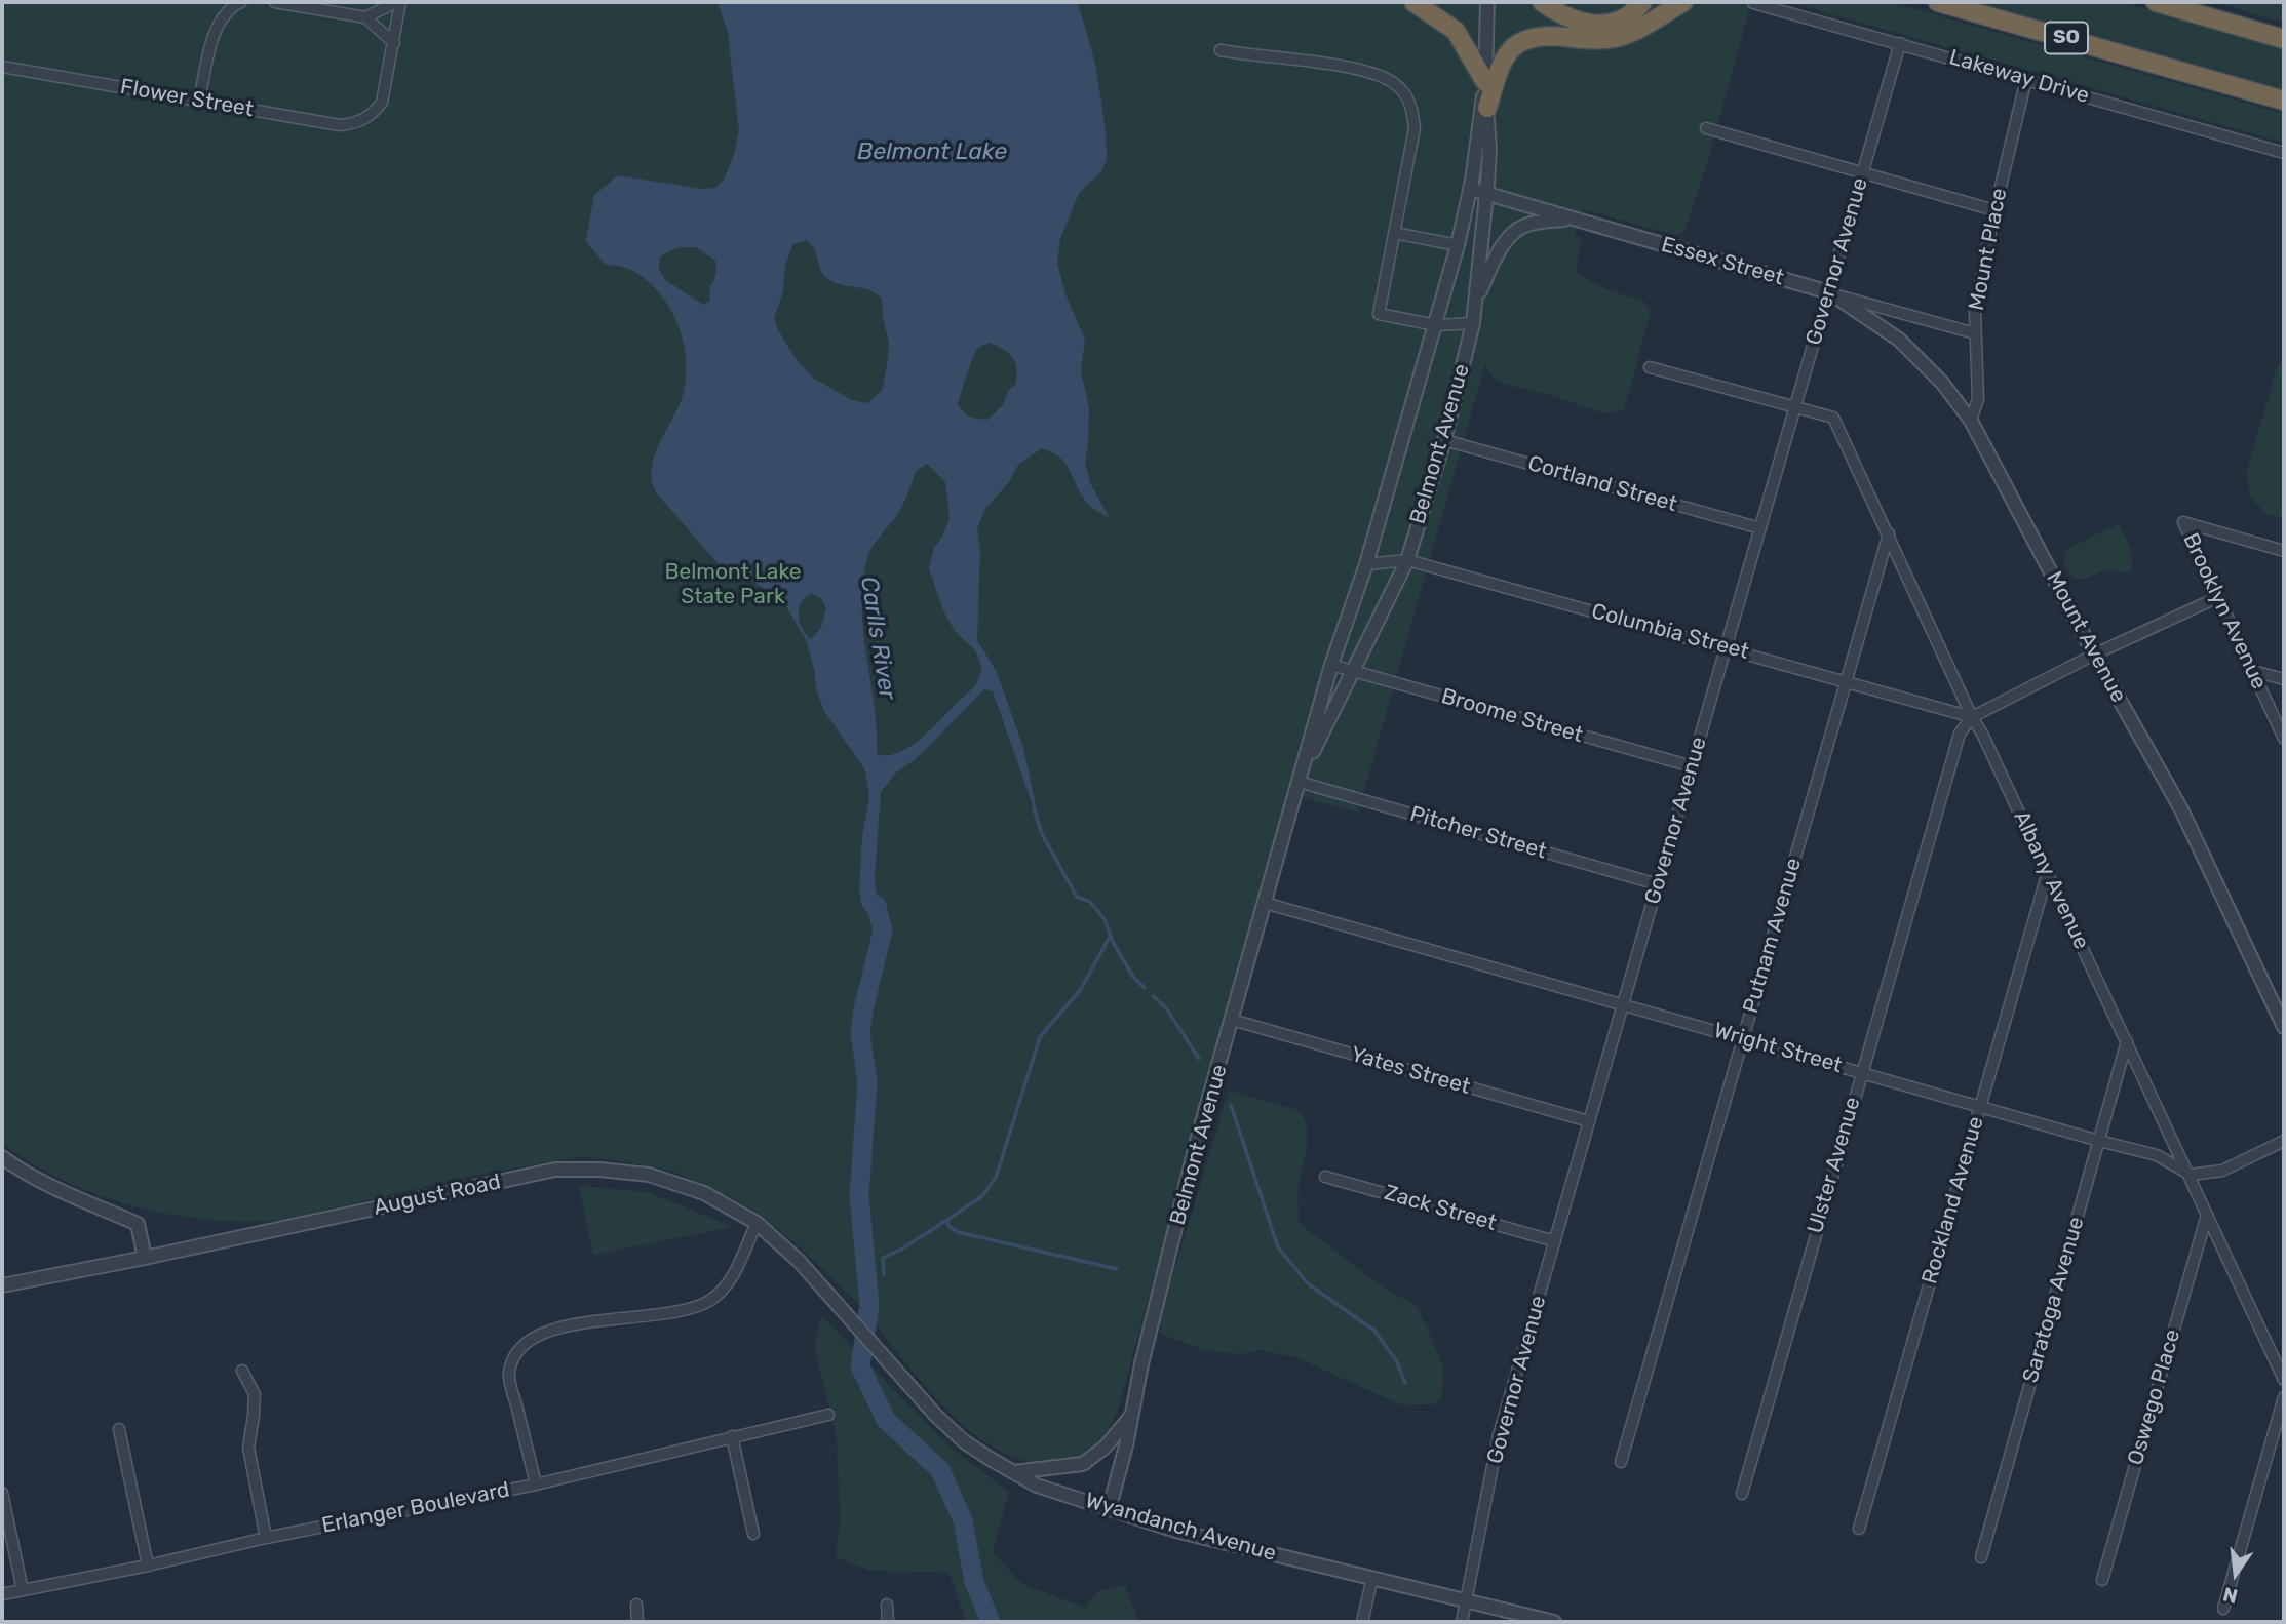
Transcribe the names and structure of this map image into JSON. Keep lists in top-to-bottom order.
{
  "streets": {
    "highway": ["SO"],
    "street": [
      "Lakeway Drive",
      "Flower Street",
      "Mount Place",
      "Essex Street",
      "Governor Avenue",
      "Belmont Avenue",
      "Cortland Street",
      "Brooklyn Avenue",
      "Columbia Street",
      "Mount Avenue",
      "Broome Street",
      "Pitcher Street",
      "Albany Avenue",
      "Putnam Avenue",
      "Wright Street",
      "Yates Street",
      "Ulster Avenue",
      "August Road",
      "Rockland Avenue",
      "Zack Street",
      "Saratoga Avenue",
      "Oswego Place",
      "Erlanger Boulevard",
      "Wyandanch Avenue"
    ]
  },
  "crossings": [
    ["Lakeway Drive", "Mount Place"],
    ["Lakeway Drive", "Governor Avenue"],
    ["Mount Place", "Essex Street"],
    ["Mount Place", "Mount Avenue"],
    ["Essex Street", "Governor Avenue"],
    ["Essex Street", "Belmont Avenue"],
    ["Essex Street", "Mount Avenue"],
    ["Governor Avenue", "Cortland Street"],
    ["Governor Avenue", "Columbia Street"],
    ["Governor Avenue", "Mount Avenue"],
    ["Governor Avenue", "Broome Street"],
    ["Governor Avenue", "Pitcher Street"],
    ["Governor Avenue", "Albany Avenue"],
    ["Governor Avenue", "Wright Street"],
    ["Governor Avenue", "Yates Street"],
    ["Governor Avenue", "Zack Street"],
    ["Governor Avenue", "Wyandanch Avenue"],
    ["Belmont Avenue", "Cortland Street"],
    ["Belmont Avenue", "Columbia Street"],
    ["Belmont Avenue", "Broome Street"],
    ["Belmont Avenue", "Pitcher Street"],
    ["Belmont Avenue", "Wright Street"],
    ["Belmont Avenue", "Yates Street"],
    ["Belmont Avenue", "Wyandanch Avenue"],
    ["Columbia Street", "Albany Avenue"],
    ["Columbia Street", "Putnam Avenue"],
    ["Columbia Street", "Ulster Avenue"],
    ["Albany Avenue", "Putnam Avenue"],
    ["Albany Avenue", "Wright Street"],
    ["Albany Avenue", "Ulster Avenue"],
    ["Albany Avenue", "Rockland Avenue"],
    ["Albany Avenue", "Saratoga Avenue"],
    ["Albany Avenue", "Oswego Place"],
    ["Putnam Avenue", "Wright Street"],
    ["Wright Street", "Ulster Avenue"],
    ["Wright Street", "Rockland Avenue"],
    ["Wright Street", "Saratoga Avenue"],
    ["August Road", "Wyandanch Avenue"]
  ],
  "water": ["Belmont Lake", "Carlls River"],
  "parks": ["Belmont Lake State Park"],
  "north": "bottom"
}
